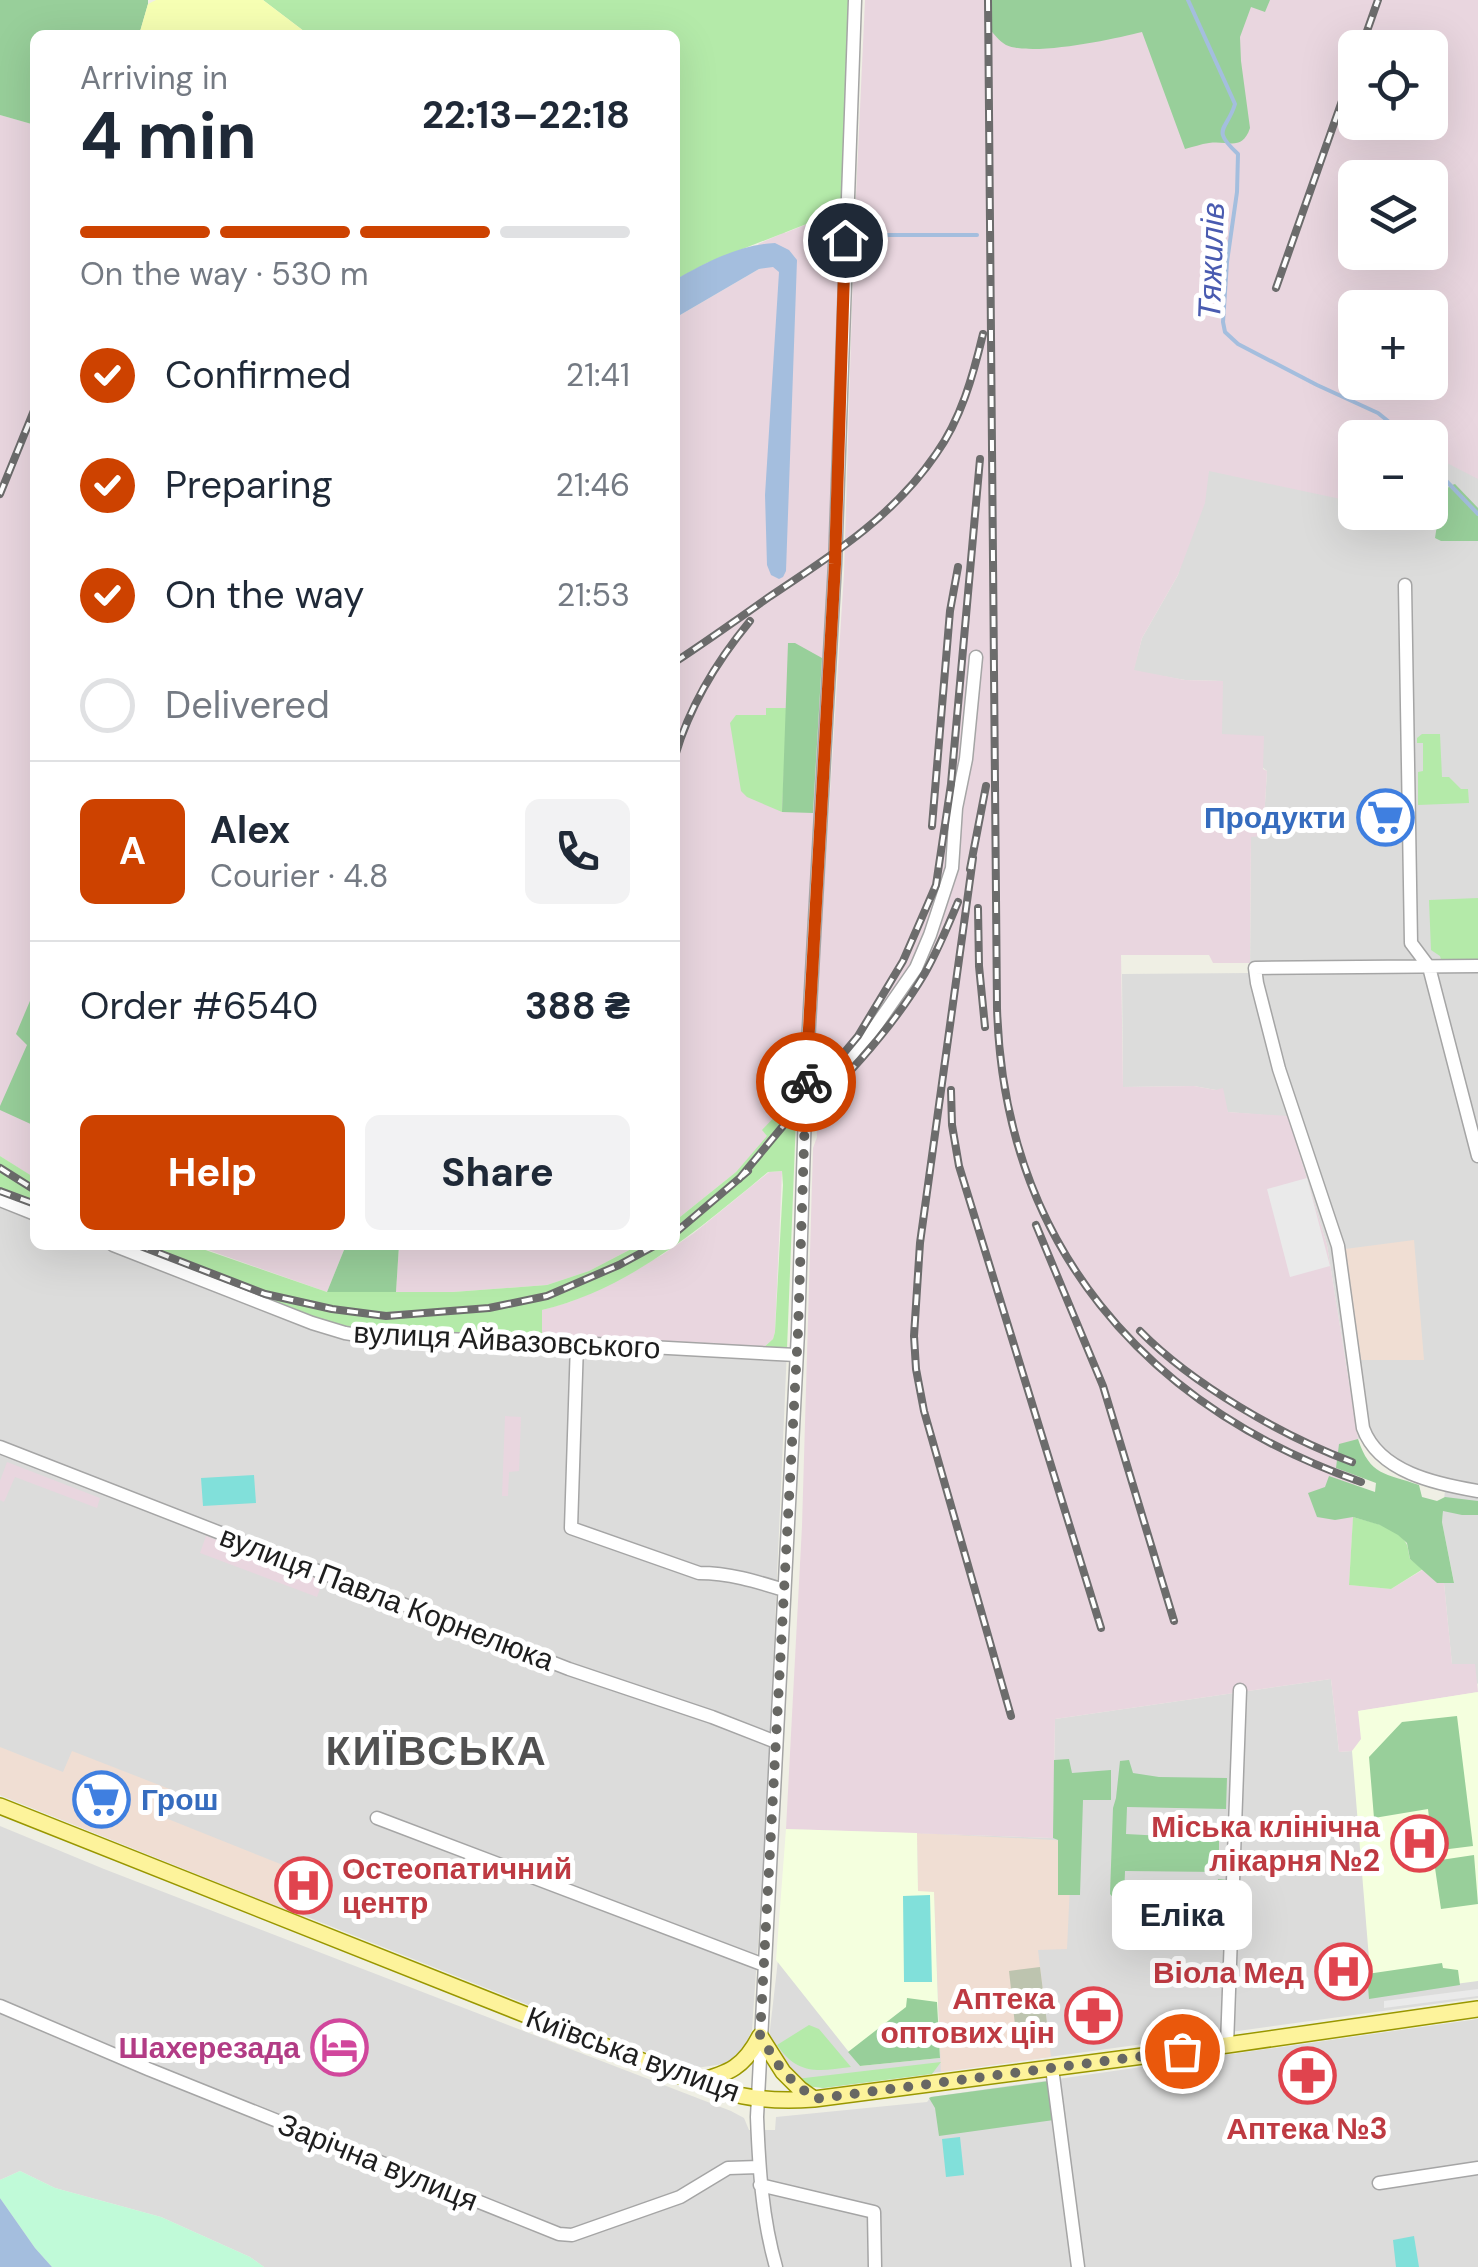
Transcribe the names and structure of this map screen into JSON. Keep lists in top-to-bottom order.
{
  "streets": {
    "main road": ["Київська вулиця"],
    "street": ["вулиця Айвазовського", "вулиця Павла Корнелюка", "Зарічна вулиця"]
  },
  "districts": ["КИЇВСЬКА"],
  "water": ["Тяжилів"],
  "places": {
    "supermarket": ["Продукти", "Грош"],
    "hospital": ["Міська клінічна лікарня №2", "Остеопатичний центр", "Віола Мед"],
    "pharmacy": ["Аптека оптових цін", "Аптека №3"],
    "hotel": ["Шахерезада"],
    "other": ["Еліка"]
  },
  "page": {
    "map_buttons": ["+", "−"],
    "heading": ["4 min", "Arriving in", "22:13–22:18"],
    "panel": [
      "Alex",
      "Courier · 4.8",
      "Order #6540",
      "388 ₴"
    ],
    "bar": "On the way · 530 m",
    "list": [
      ["Confirmed", "21:41"],
      ["Preparing", "21:46"],
      ["On the way", "21:53"],
      "Delivered"
    ],
    "round": "A",
    "buttons": ["Help", "Share"],
    "bubble": "Еліка"
  }
}
